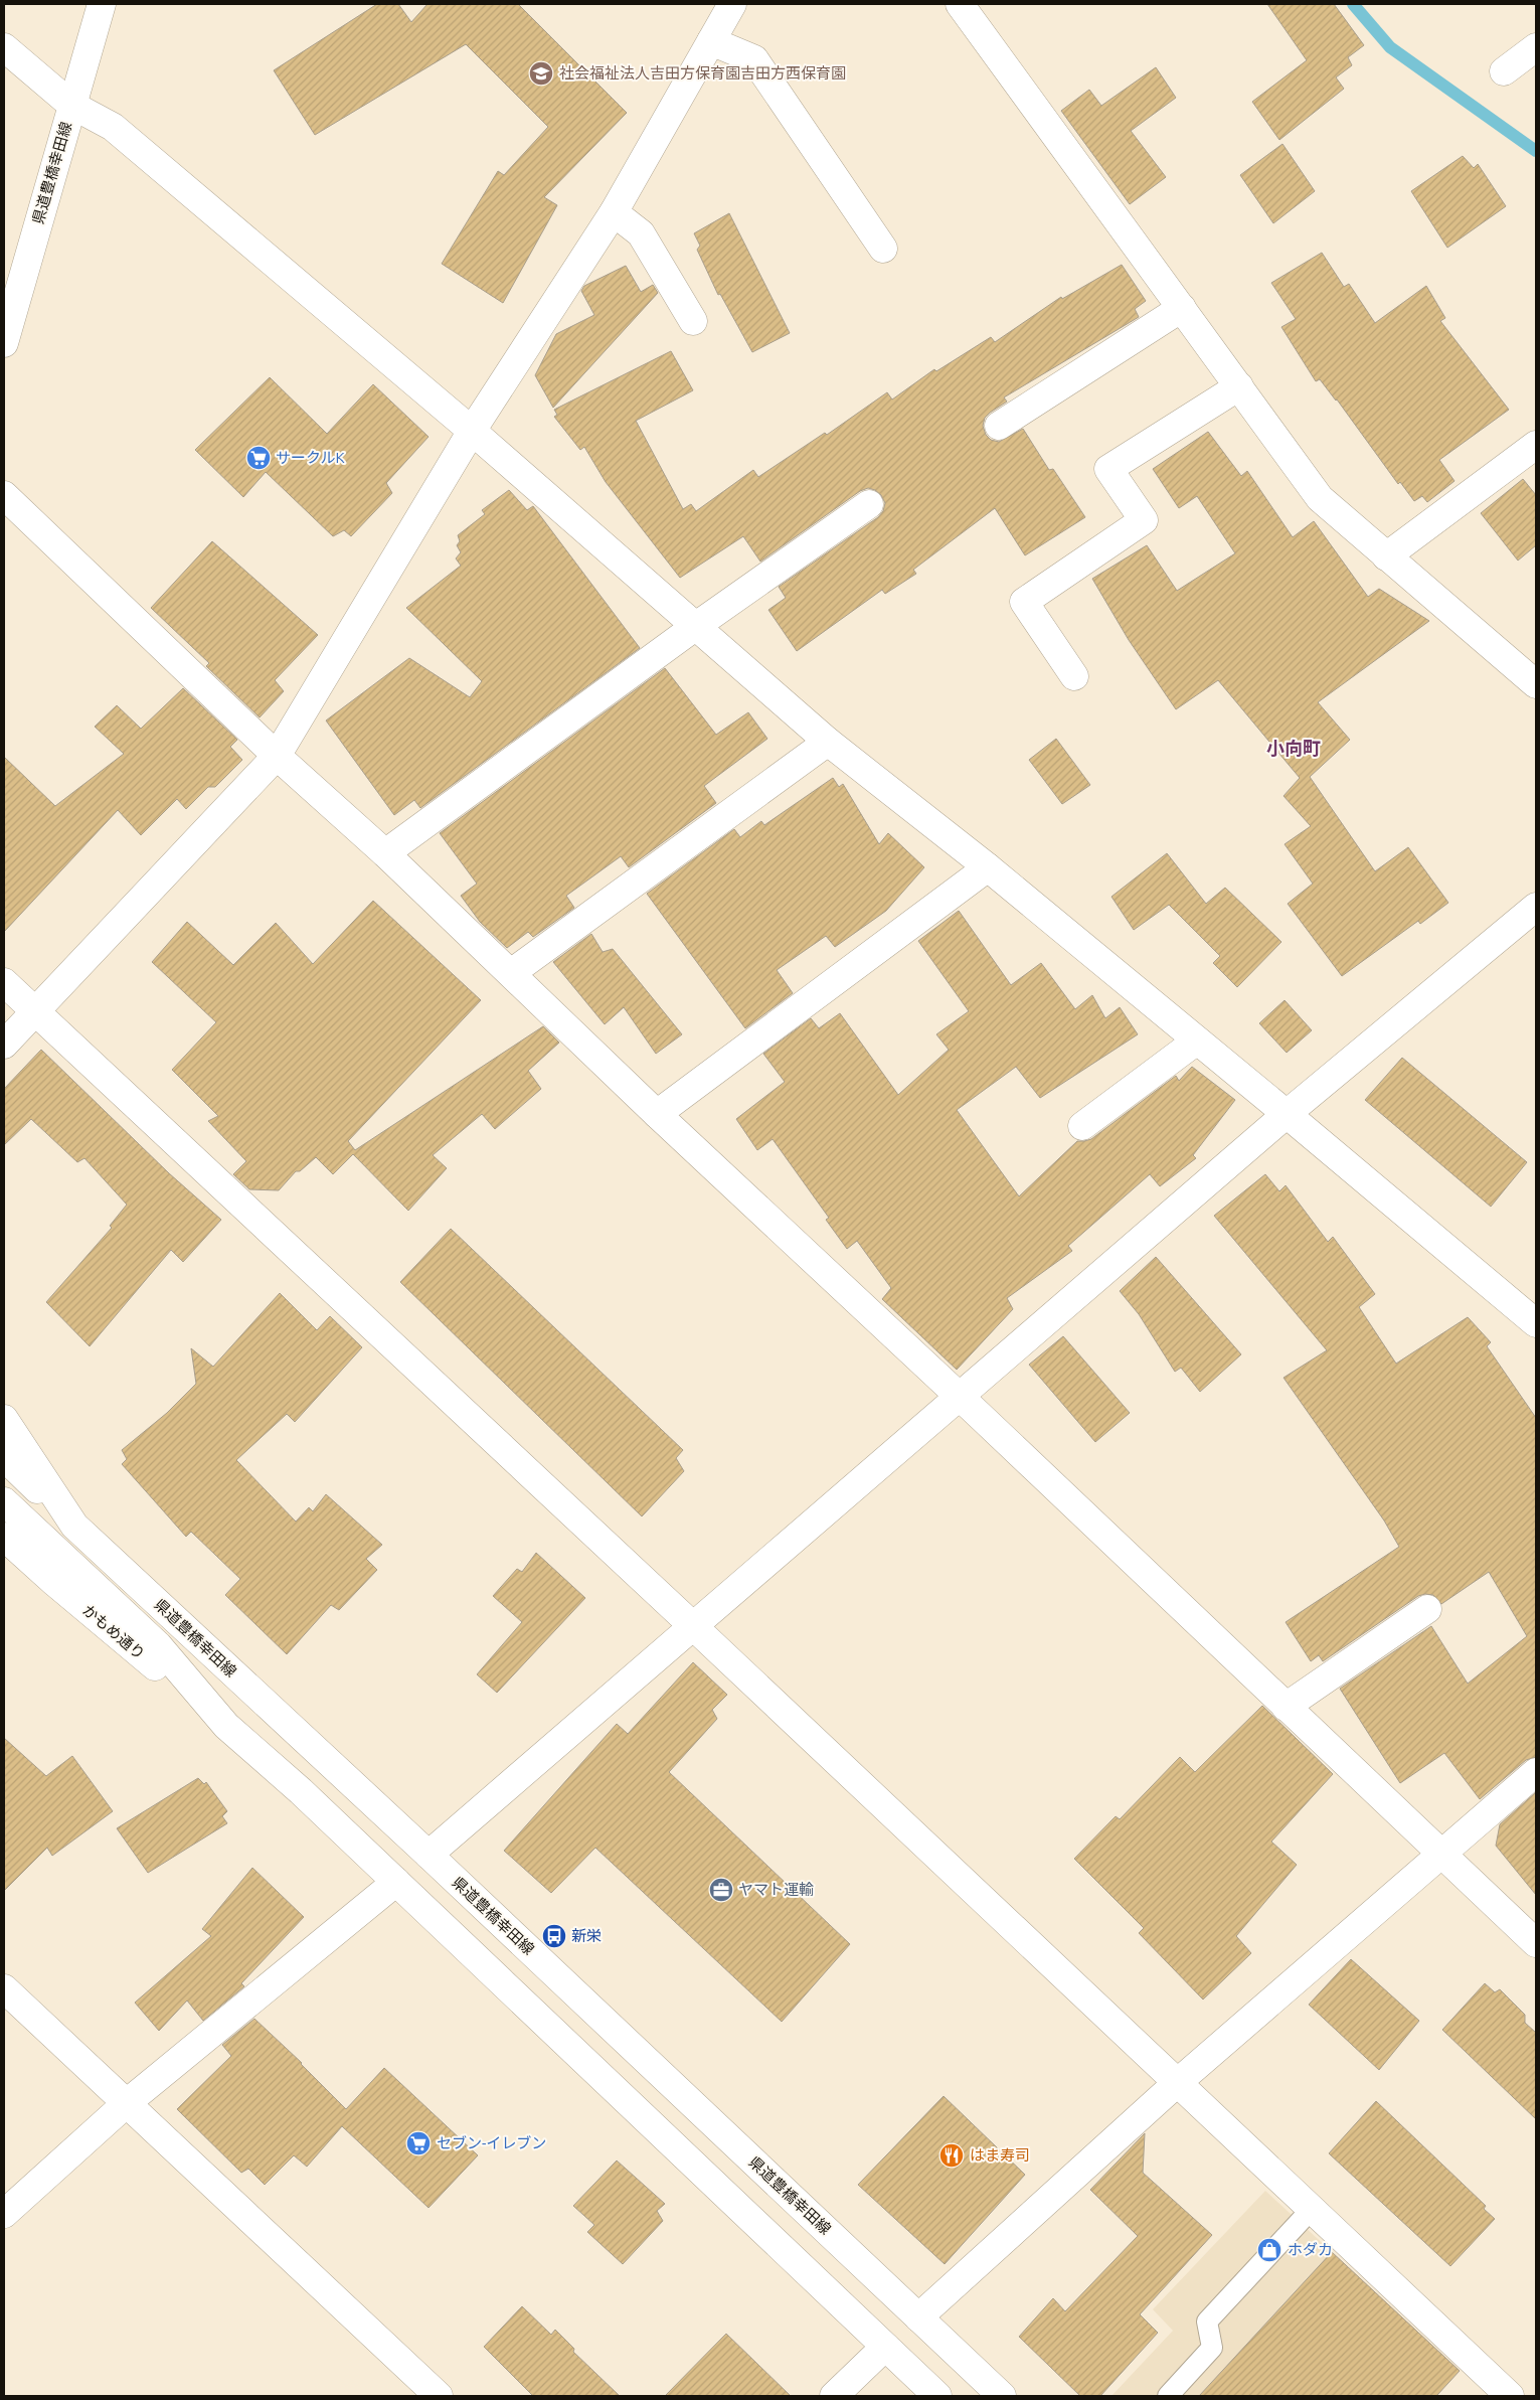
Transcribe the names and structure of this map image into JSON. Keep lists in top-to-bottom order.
{
  "streets": {
    "street": ["県道豊橋幸田線", "かもめ通り"]
  },
  "crossings": [
    ["県道豊橋幸田線", "かもめ通り"]
  ],
  "districts": ["小向町"],
  "places": {
    "school or university": ["社会福祉法人吉田方保育園吉田方西保育園"],
    "supermarket": ["サークルK", "セブン-イレブン"],
    "office": ["ヤマト運輸"],
    "bus stop": ["新栄"],
    "restaurant": ["はま寿司"],
    "shop": ["ホダカ"]
  }
}
